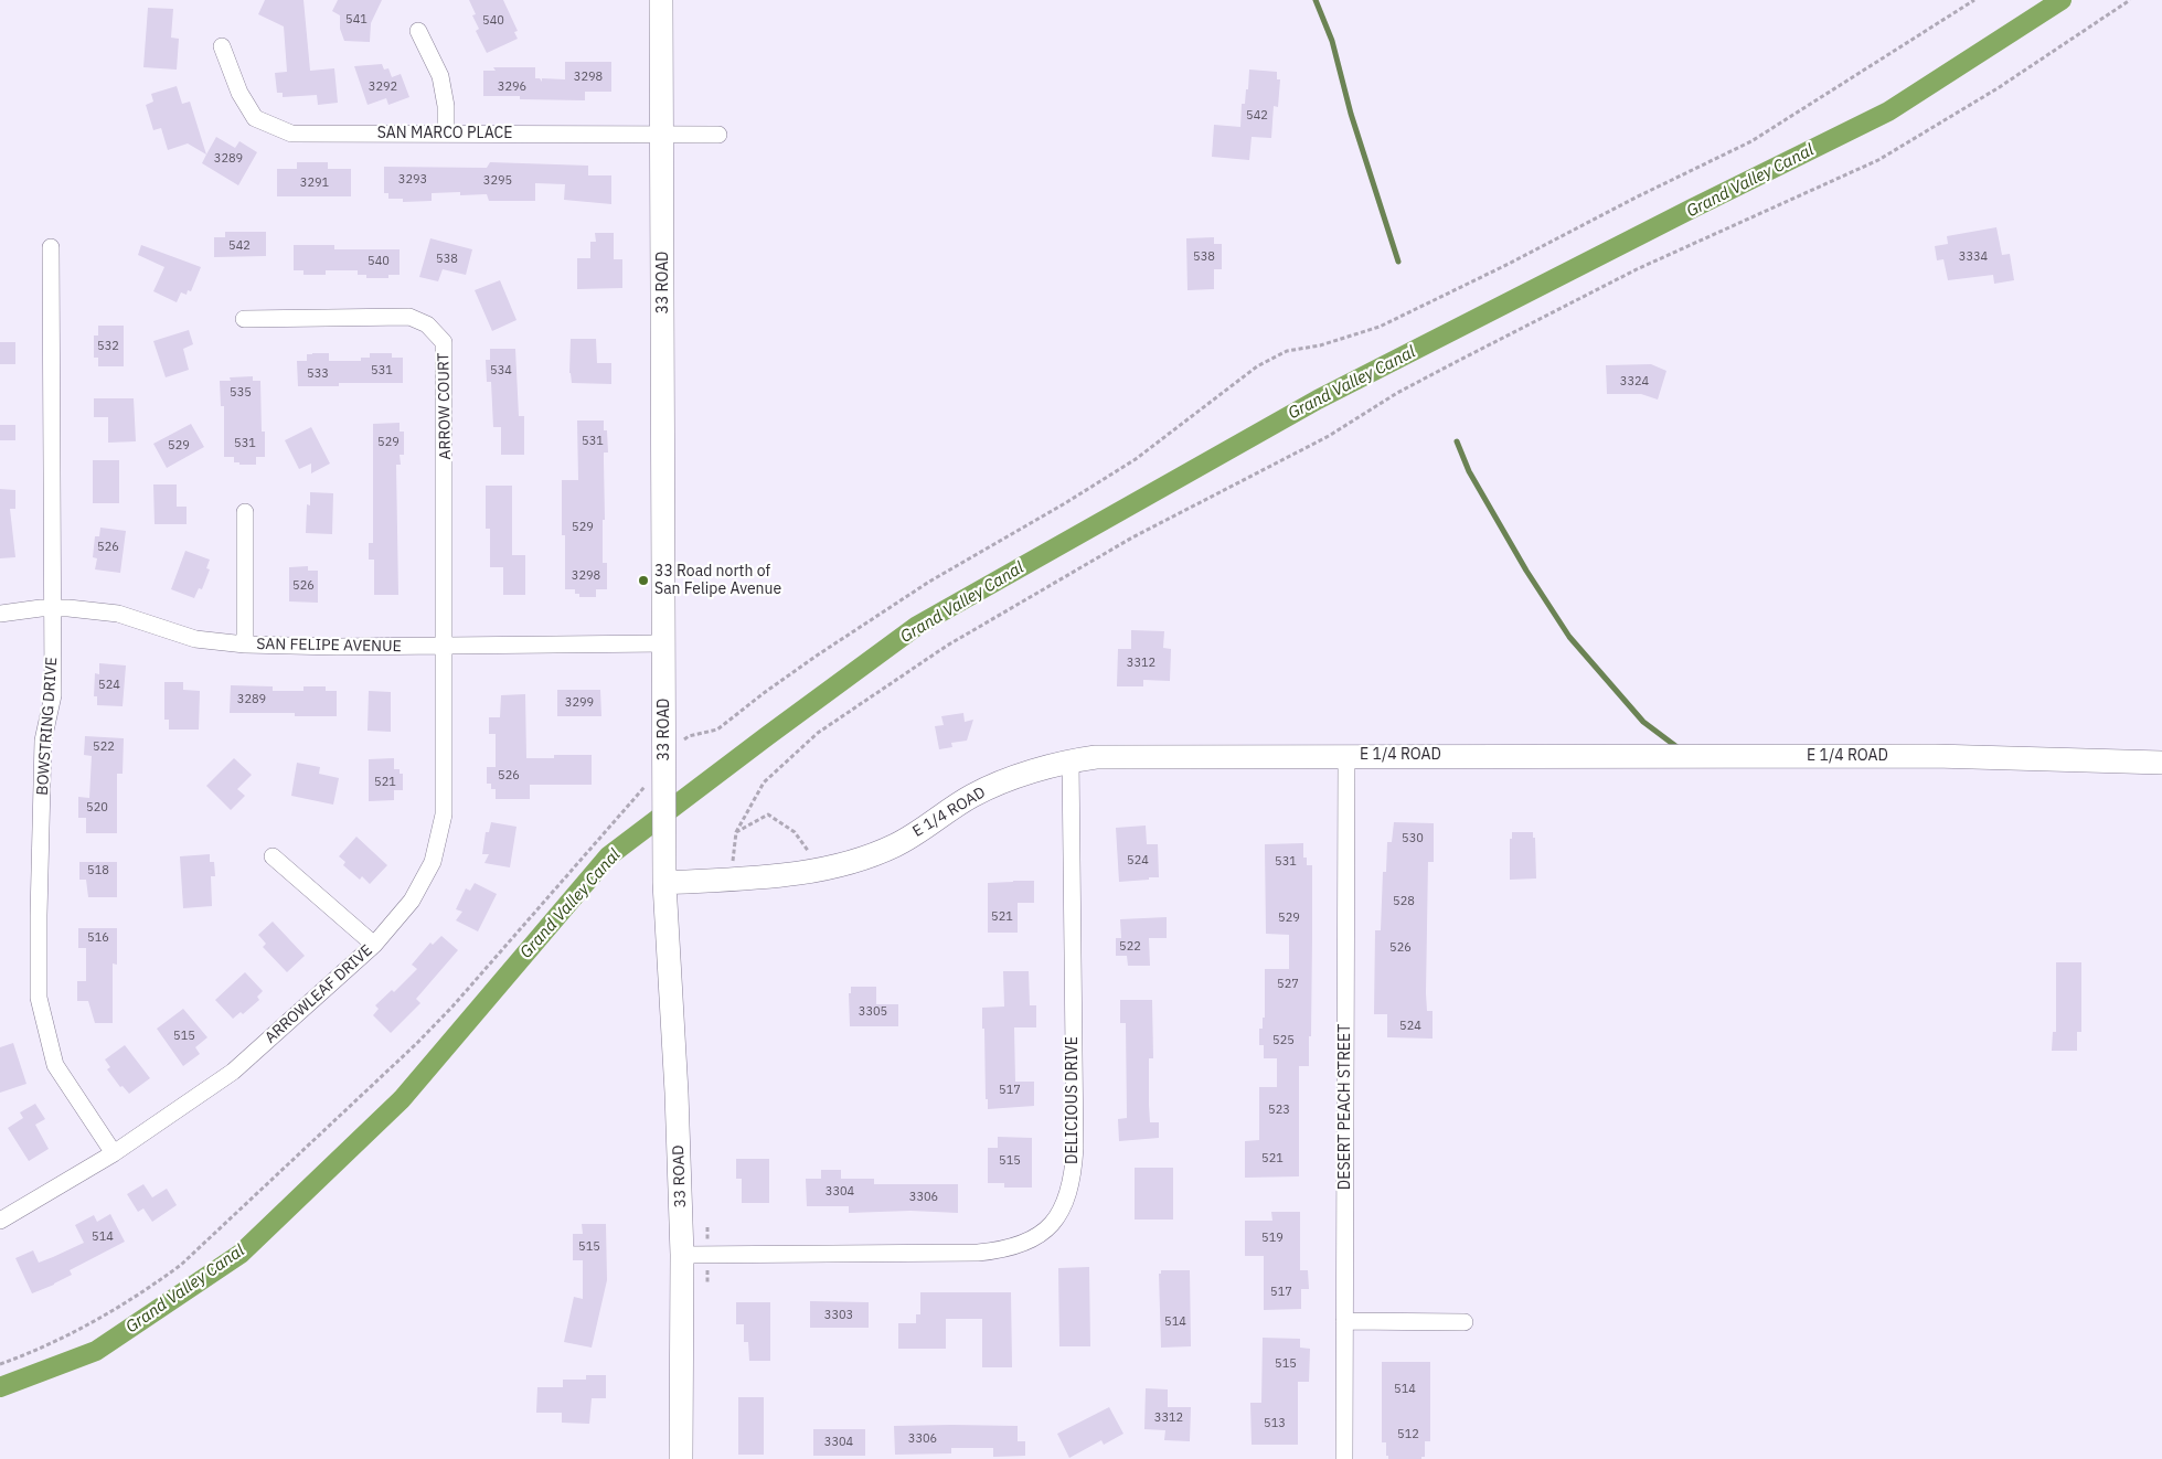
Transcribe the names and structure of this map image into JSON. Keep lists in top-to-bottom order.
{
  "streets": {
    "street": [
      "SAN MARCO PLACE",
      "33 ROAD",
      "ARROW COURT",
      "SAN FELIPE AVENUE",
      "BOWSTRING DRIVE",
      "E 1/4 ROAD",
      "ARROWLEAF DRIVE",
      "DELICIOUS DRIVE",
      "DESERT PEACH STREET"
    ]
  },
  "crossings": [
    ["SAN MARCO PLACE", "33 ROAD"],
    ["33 ROAD", "SAN FELIPE AVENUE"],
    ["33 ROAD", "E 1/4 ROAD"],
    ["33 ROAD", "DELICIOUS DRIVE"],
    ["ARROW COURT", "SAN FELIPE AVENUE"],
    ["ARROW COURT", "ARROWLEAF DRIVE"],
    ["SAN FELIPE AVENUE", "BOWSTRING DRIVE"],
    ["SAN FELIPE AVENUE", "ARROWLEAF DRIVE"],
    ["BOWSTRING DRIVE", "ARROWLEAF DRIVE"],
    ["E 1/4 ROAD", "DELICIOUS DRIVE"],
    ["E 1/4 ROAD", "DESERT PEACH STREET"]
  ],
  "water": ["Grand Valley Canal"],
  "places": ["33 Road north of San Felipe Avenue"],
  "house_numbers": [
    "541",
    "540",
    "3298",
    "3292",
    "3296",
    "542",
    "3289",
    "3293",
    "3295",
    "3291",
    "542",
    "538",
    "3334",
    "538",
    "540",
    "532",
    "531",
    "534",
    "533",
    "3324",
    "535",
    "531",
    "529",
    "531",
    "529",
    "529",
    "526",
    "3298",
    "526",
    "3312",
    "524",
    "3289",
    "3299",
    "522",
    "526",
    "521",
    "520",
    "530",
    "524",
    "531",
    "518",
    "528",
    "521",
    "529",
    "516",
    "522",
    "526",
    "527",
    "3305",
    "524",
    "515",
    "525",
    "517",
    "523",
    "521",
    "515",
    "3304",
    "3306",
    "514",
    "519",
    "515",
    "517",
    "3303",
    "514",
    "515",
    "514",
    "3312",
    "513",
    "512",
    "3306",
    "3304"
  ]
}
